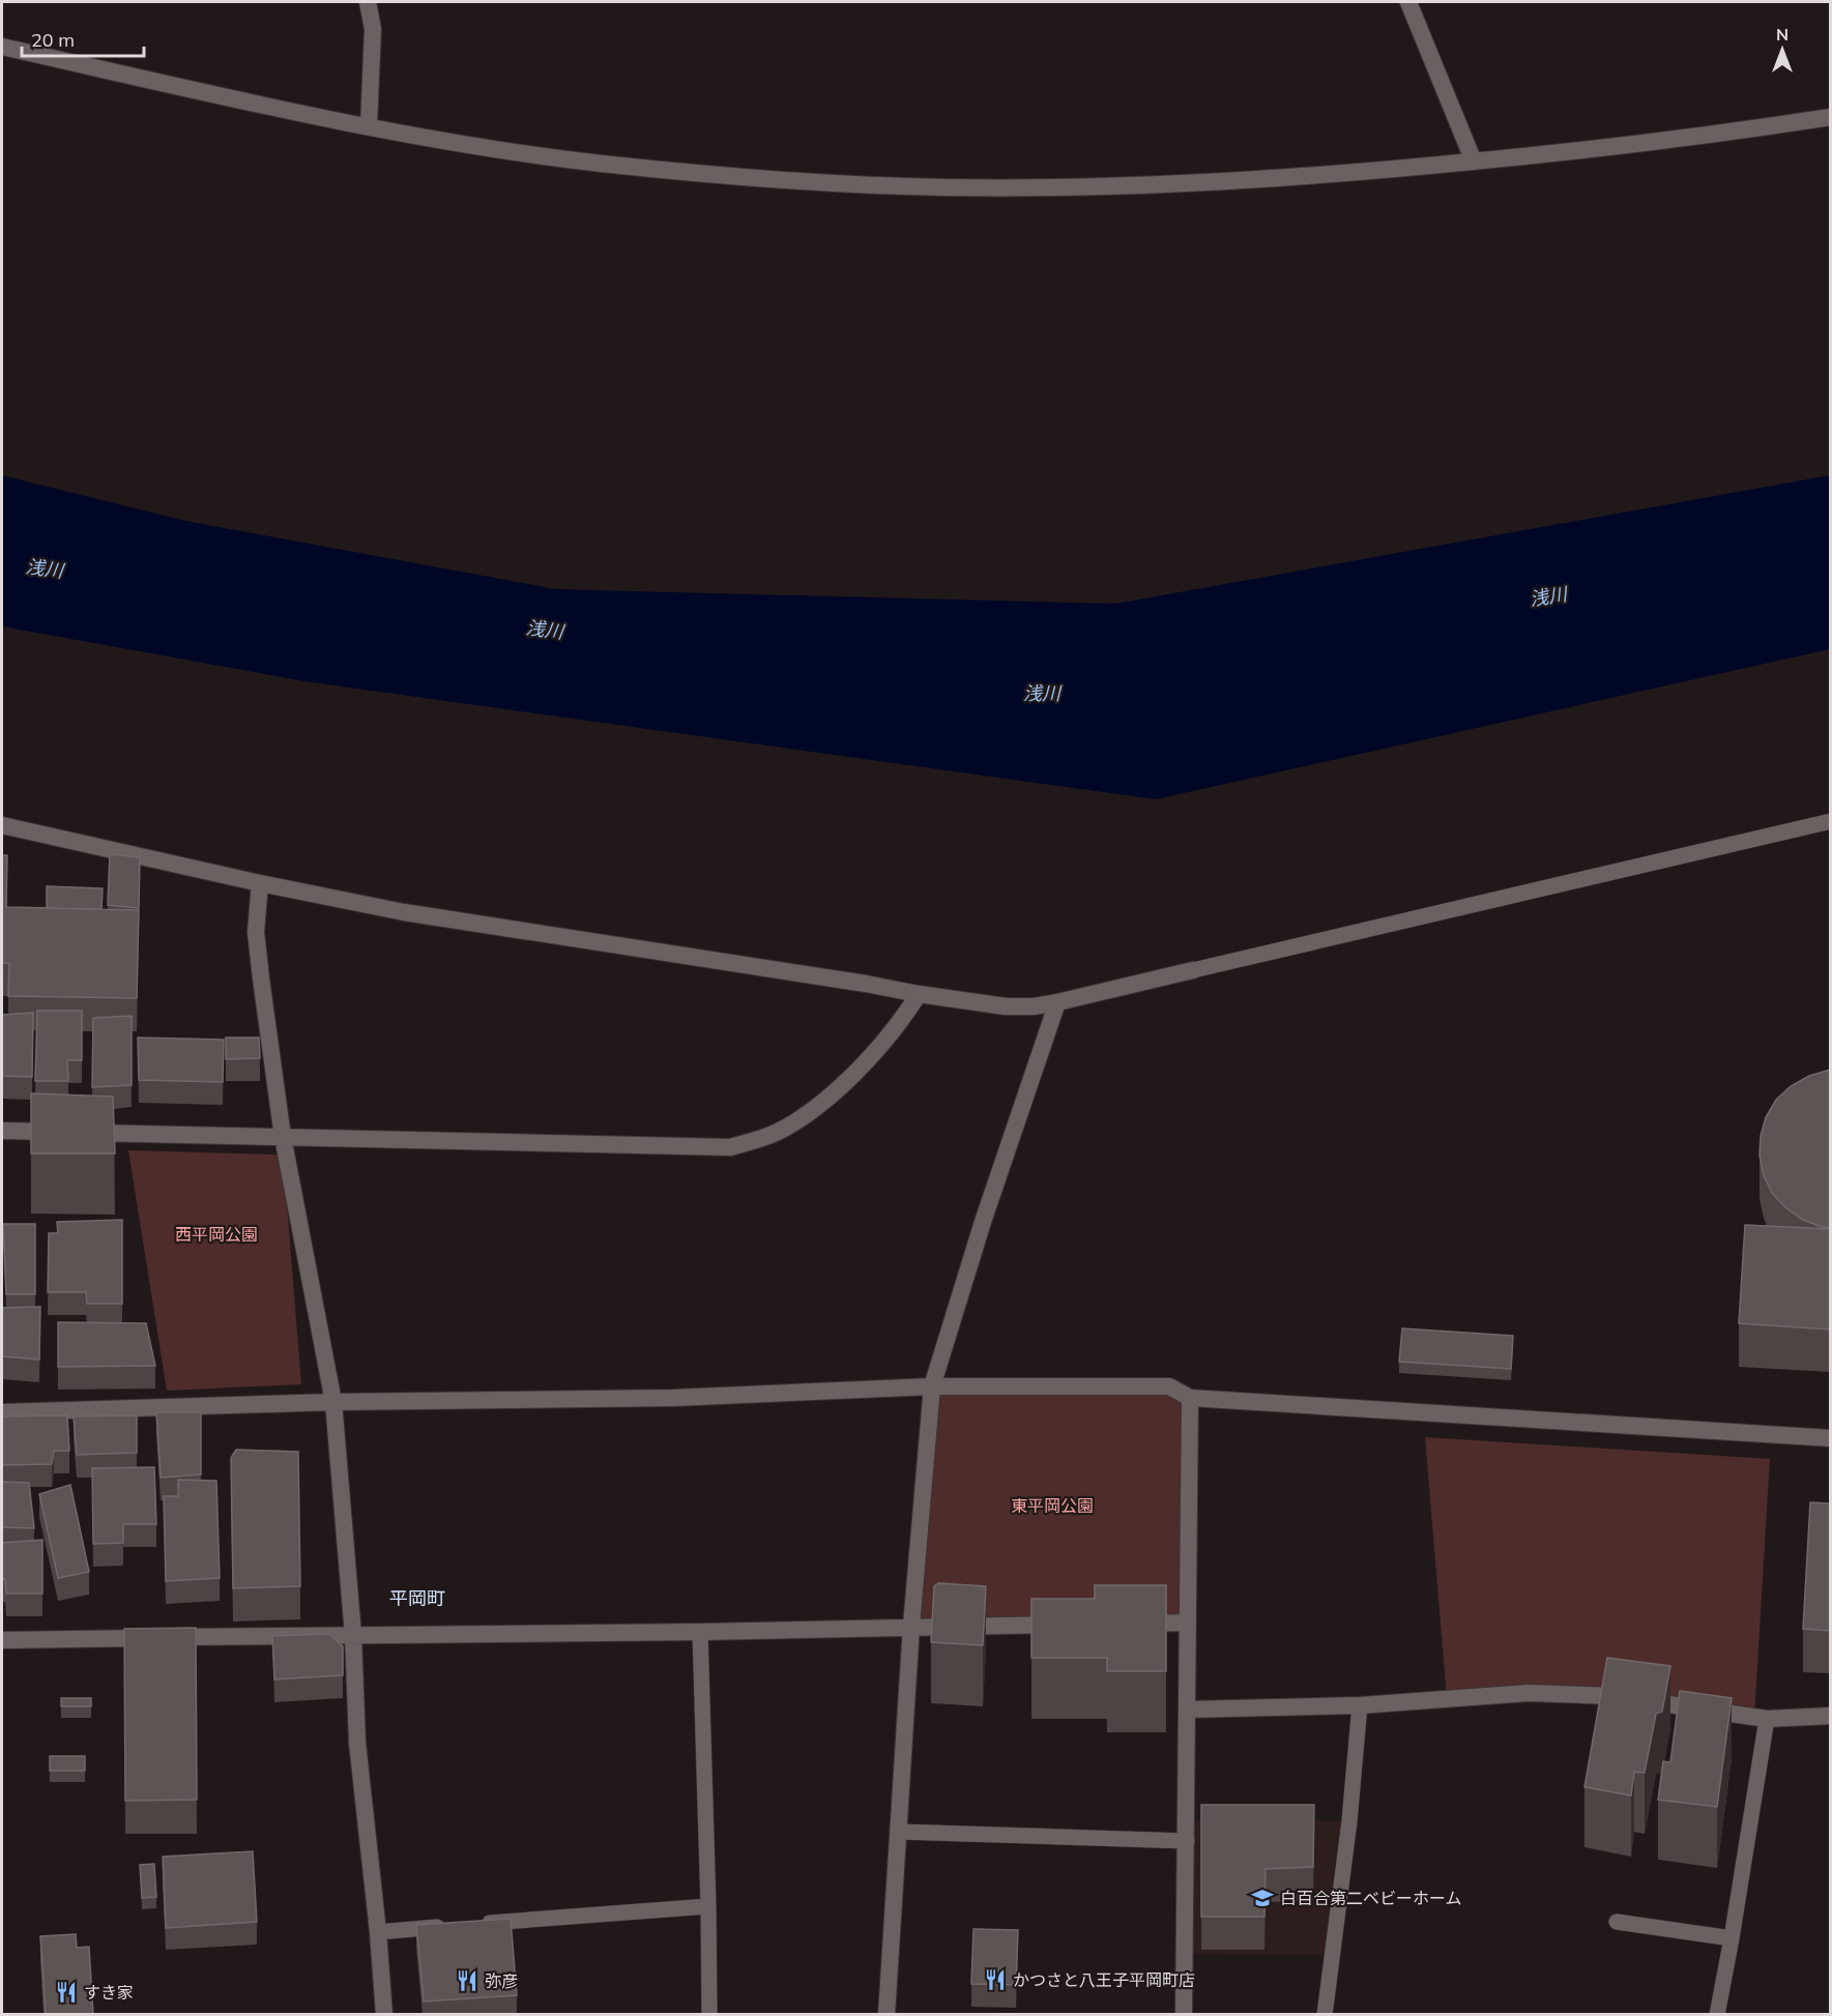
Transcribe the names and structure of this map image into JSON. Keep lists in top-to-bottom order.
{
  "districts": ["平岡町"],
  "water": ["浅川"],
  "parks": ["西平岡公園", "東平岡公園"],
  "places": {
    "school or university": ["白百合第二ベビーホーム"],
    "restaurant": ["かつさと八王子平岡町店", "弥彦", "すき家"]
  },
  "scale_bar": "20 m",
  "north": "top"
}
